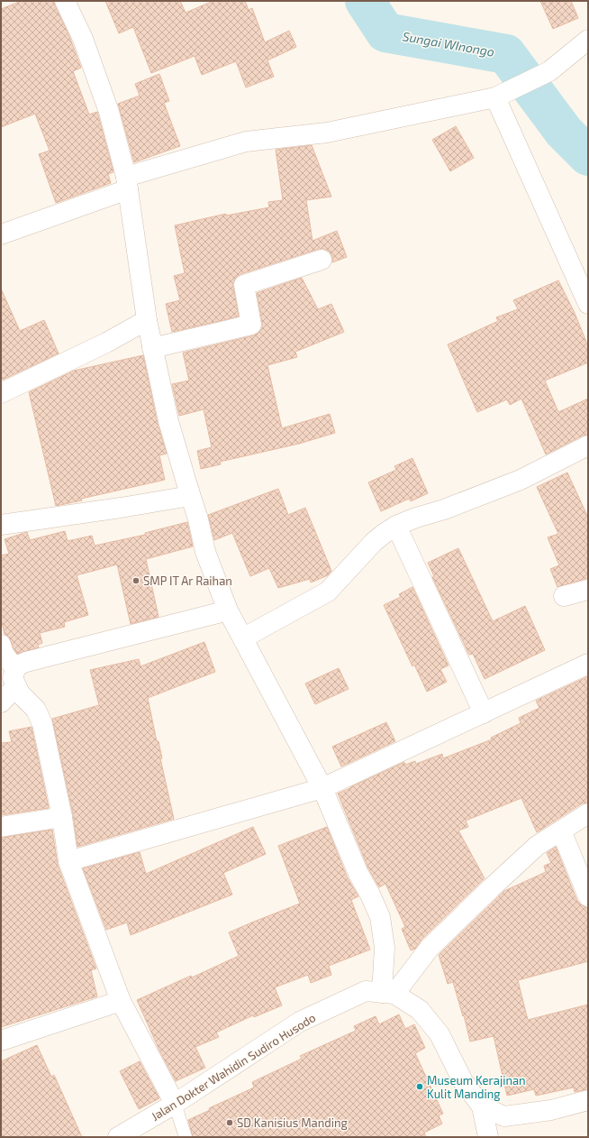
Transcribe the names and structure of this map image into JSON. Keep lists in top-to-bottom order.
{
  "streets": {
    "street": ["Jalan Dokter Wahidin Sudiro Husodo"]
  },
  "water": ["Sungai WInongo"],
  "places": ["SMP IT Ar Raihan", "Museum Kerajinan Kulit Manding", "SD Kanisius Manding"]
}
